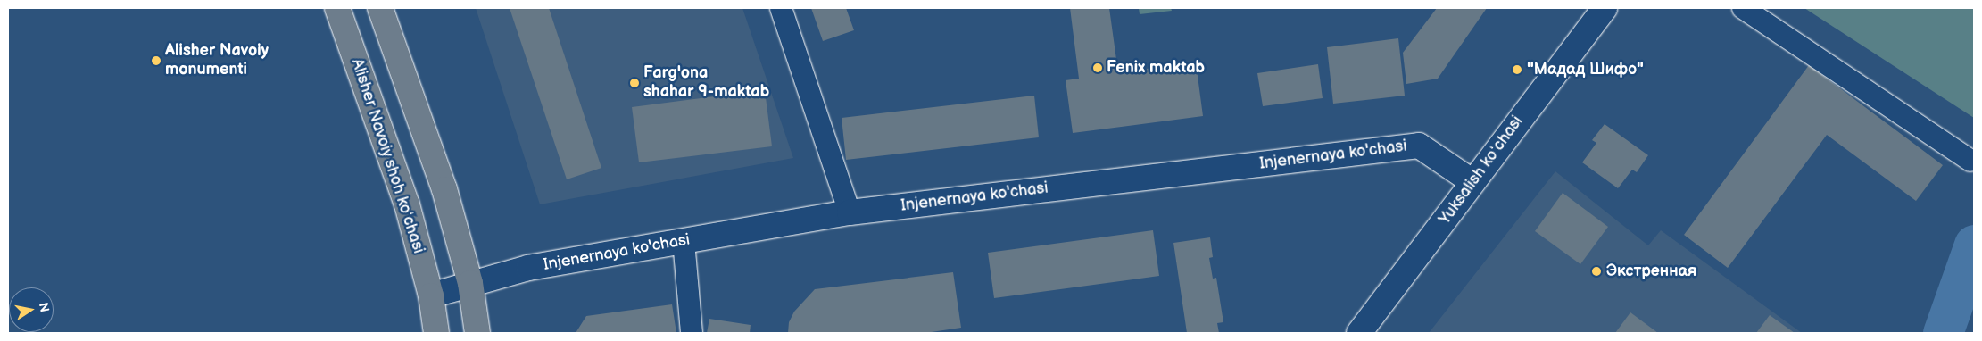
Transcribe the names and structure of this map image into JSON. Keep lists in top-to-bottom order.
{
  "streets": {
    "main road": ["Alisher Navoiy shoh koʻchasi"],
    "street": ["Injenernaya ko'chasi", "Yuksalish koʻchasi"]
  },
  "crossings": [
    ["Injenernaya ko'chasi", "Alisher Navoiy shoh koʻchasi"],
    ["Injenernaya ko'chasi", "Yuksalish koʻchasi"]
  ],
  "places": [
    "Alisher Navoiy monumenti",
    "Fenix maktab",
    "\"Мадад Шифо\"",
    "Farg'ona shahar 9-maktab",
    "Экстренная"
  ],
  "north": "right"
}
